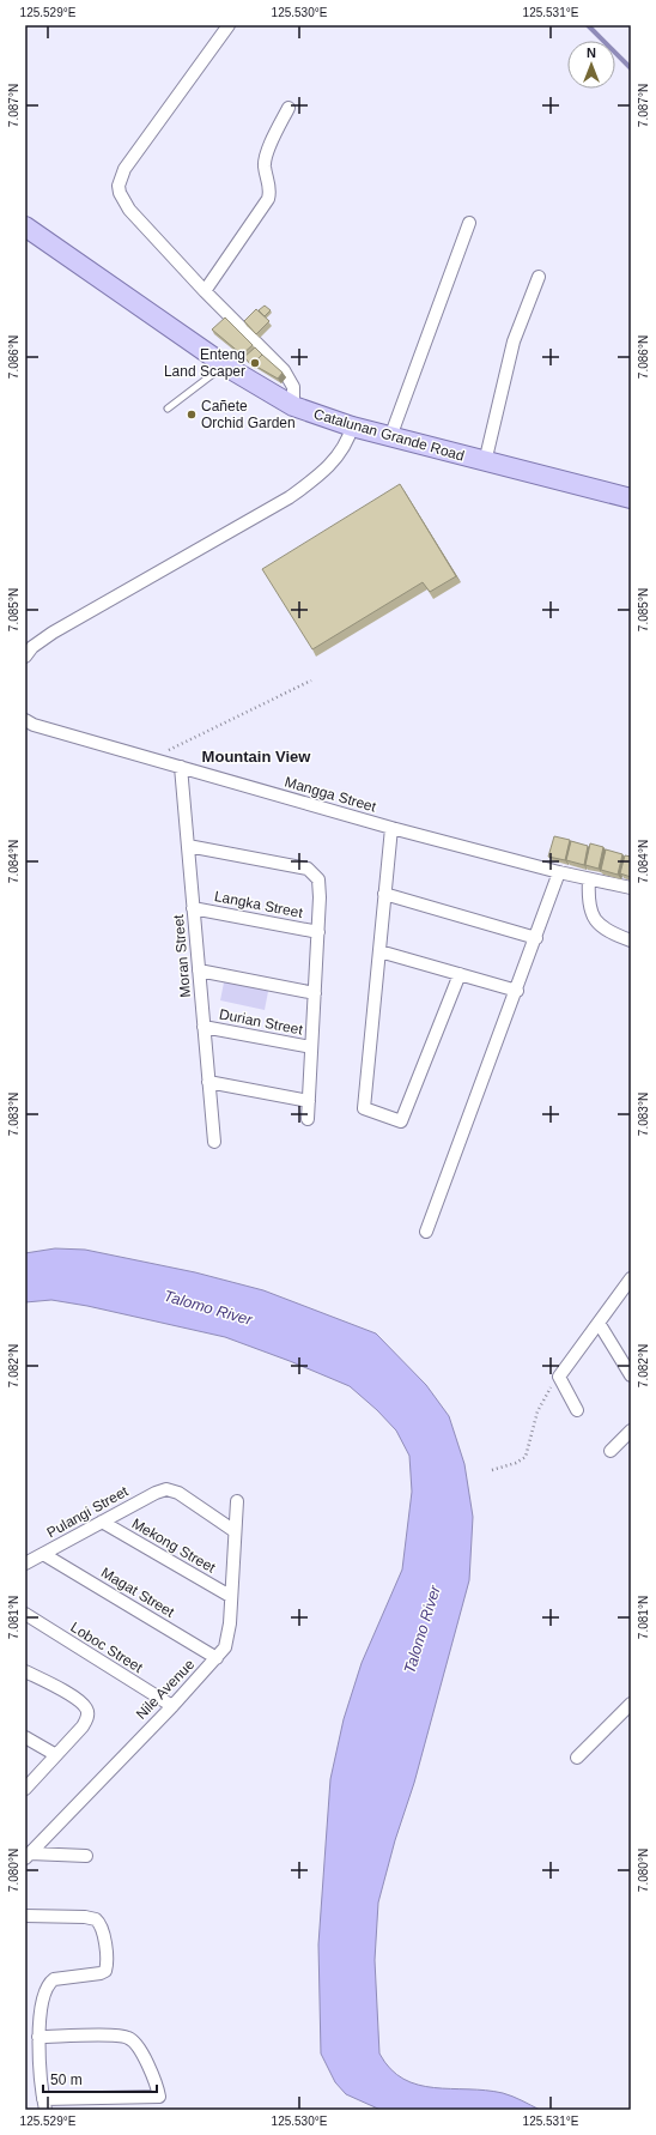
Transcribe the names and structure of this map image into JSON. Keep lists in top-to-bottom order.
{
  "streets": {
    "main road": ["Catalunan Grande Road"],
    "street": [
      "Mangga Street",
      "Langka Street",
      "Moran Street",
      "Durian Street",
      "Pulangi Street",
      "Mekong Street",
      "Magat Street",
      "Loboc Street",
      "Nile Avenue"
    ]
  },
  "crossings": [
    ["Mangga Street", "Moran Street"],
    ["Langka Street", "Moran Street"],
    ["Moran Street", "Durian Street"],
    ["Pulangi Street", "Mekong Street"],
    ["Pulangi Street", "Magat Street"],
    ["Pulangi Street", "Nile Avenue"],
    ["Mekong Street", "Nile Avenue"],
    ["Magat Street", "Nile Avenue"],
    ["Loboc Street", "Nile Avenue"]
  ],
  "districts": ["Mountain View"],
  "water": ["Talomo River"],
  "places": ["Enteng Land Scaper", "Cañete Orchid Garden"],
  "scale_bar": "50 m",
  "north": "top",
  "coordinates": [
    "125.529°E",
    "125.530°E",
    "125.531°E",
    "7.087°N",
    "7.086°N",
    "7.085°N",
    "7.084°N",
    "7.083°N",
    "7.082°N",
    "7.081°N",
    "7.080°N"
  ]
}
